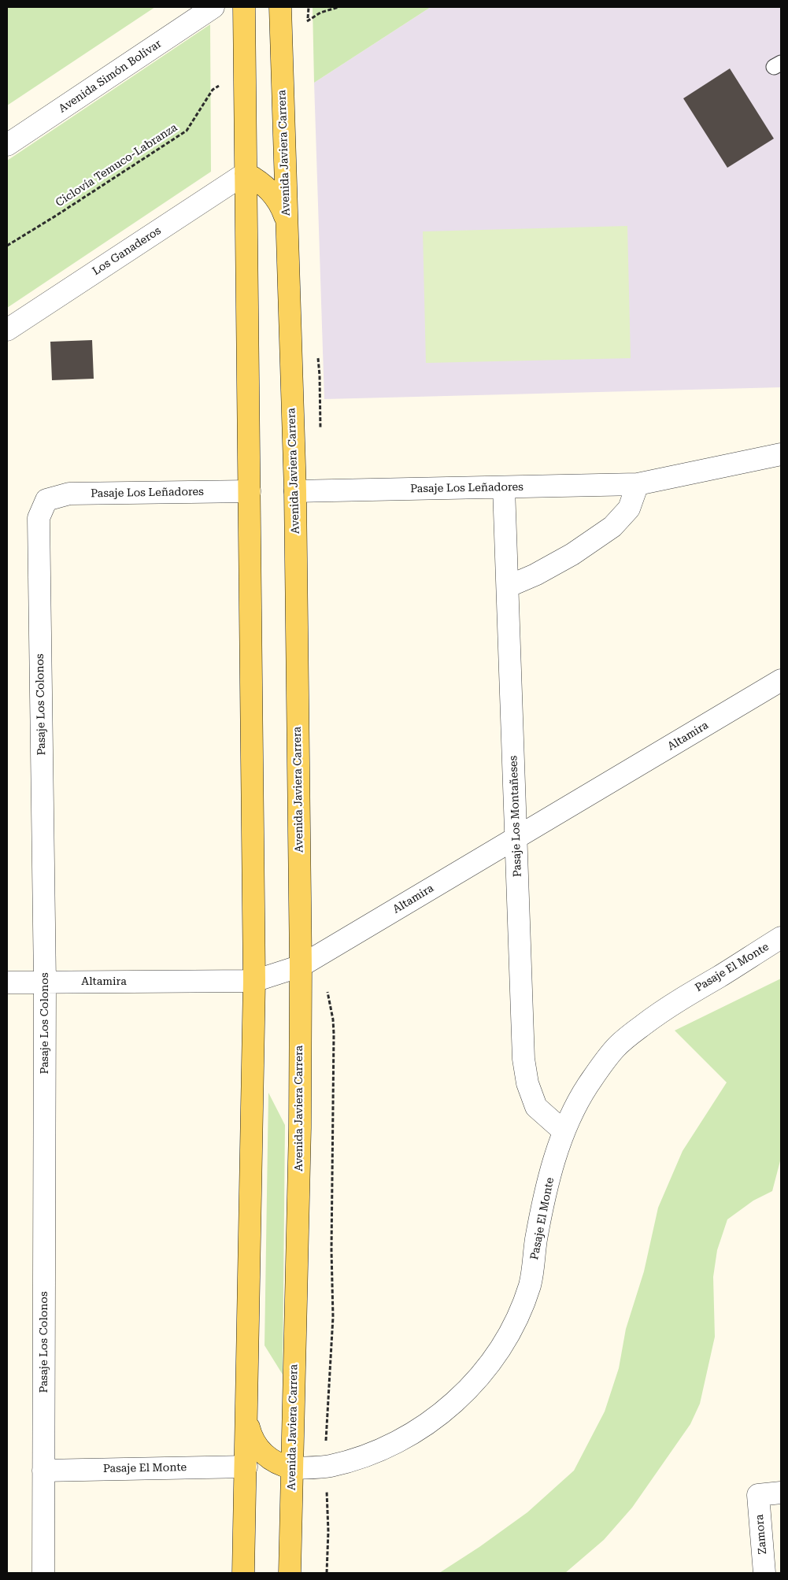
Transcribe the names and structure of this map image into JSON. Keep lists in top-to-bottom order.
{
  "streets": {
    "main road": ["Avenida Javiera Carrera"],
    "street": [
      "Avenida Simón Bolívar",
      "Los Ganaderos",
      "Pasaje Los Leñadores",
      "Pasaje Los Colonos",
      "Altamira",
      "Pasaje Los Montañeses",
      "Pasaje El Monte",
      "Zamora"
    ],
    "path": ["Ciclovía Temuco-Labranza"]
  },
  "crossings": [
    ["Avenida Javiera Carrera", "Pasaje Los Leñadores"],
    ["Avenida Javiera Carrera", "Altamira"],
    ["Avenida Javiera Carrera", "Pasaje El Monte"],
    ["Pasaje Los Leñadores", "Pasaje Los Colonos"],
    ["Pasaje Los Leñadores", "Pasaje Los Montañeses"],
    ["Pasaje Los Colonos", "Altamira"],
    ["Pasaje Los Colonos", "Pasaje El Monte"],
    ["Altamira", "Pasaje Los Montañeses"],
    ["Pasaje Los Montañeses", "Pasaje El Monte"]
  ]
}
